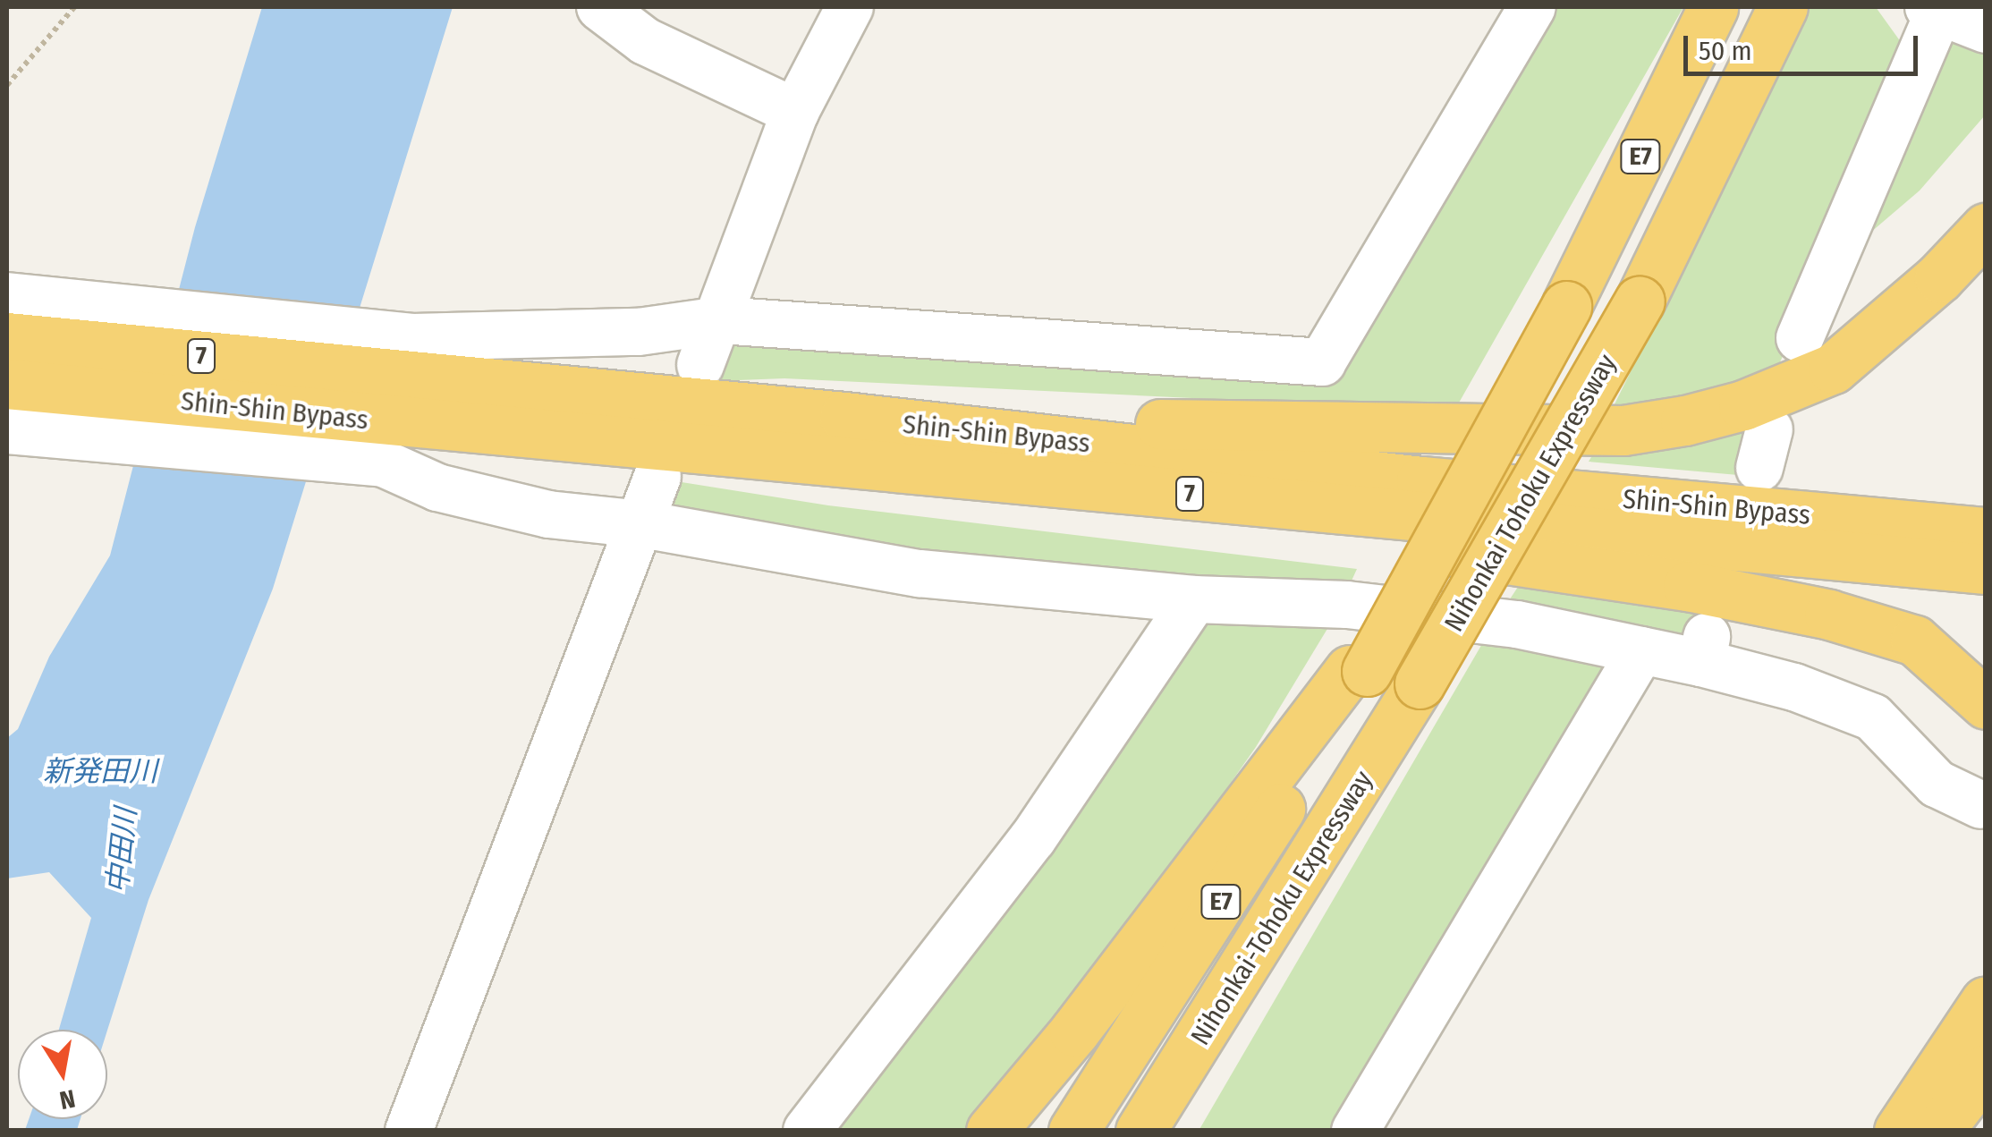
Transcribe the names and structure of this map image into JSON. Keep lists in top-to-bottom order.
{
  "streets": {
    "highway": [
      "E7",
      "7",
      "Shin-Shin Bypass",
      "Nihonkai Tohoku Expressway",
      "Nihonkai-Tohoku Expressway"
    ]
  },
  "crossings": [
    ["Nihonkai Tohoku Expressway", "Nihonkai-Tohoku Expressway"]
  ],
  "water": ["新発田川", "中田川"],
  "scale_bar": "50 m",
  "north": "bottom"
}
